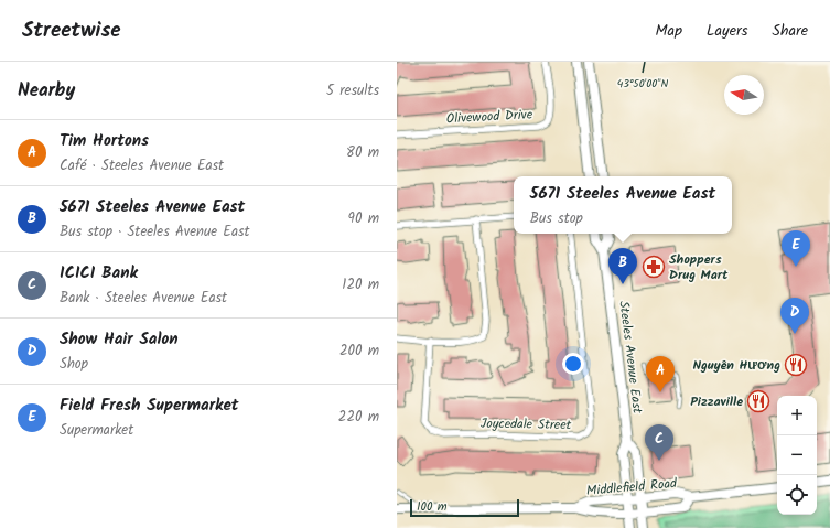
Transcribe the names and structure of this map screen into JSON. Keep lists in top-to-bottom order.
{
  "streets": {
    "main road": ["Steeles Avenue East", "Middlefield Road"],
    "street": ["Olivewood Drive", "Joycedale Street"]
  },
  "crossings": [
    ["Steeles Avenue East", "Middlefield Road"]
  ],
  "places": {
    "pharmacy": ["Shoppers Drug Mart"],
    "restaurant": ["Nguyên Hương", "Pizzaville"]
  },
  "scale_bar": "100 m",
  "north": "left",
  "page": {
    "header": "Streetwise",
    "nav": ["Map", "Layers", "Share"],
    "heading": ["Nearby", "5 results"],
    "list": [
      {
        "mark": "A",
        "name": "Tim Hortons",
        "note": "Café · Steeles Avenue East",
        "value": "80 m"
      },
      {
        "mark": "B",
        "name": "5671 Steeles Avenue East",
        "note": "Bus stop · Steeles Avenue East",
        "value": "90 m"
      },
      {
        "mark": "C",
        "name": "ICICI Bank",
        "note": "Bank · Steeles Avenue East",
        "value": "120 m"
      },
      {
        "mark": "D",
        "name": "Show Hair Salon",
        "note": "Shop",
        "value": "200 m"
      },
      {
        "mark": "E",
        "name": "Field Fresh Supermarket",
        "note": "Supermarket",
        "value": "220 m"
      }
    ],
    "popup": ["5671 Steeles Avenue East", "Bus stop"],
    "pins": [
      "E",
      "B",
      "D",
      "A",
      "C"
    ],
    "map_buttons": ["+", "−"],
    "scale": "100 m"
  },
  "coordinates": ["43°50'00\"N"]
}
